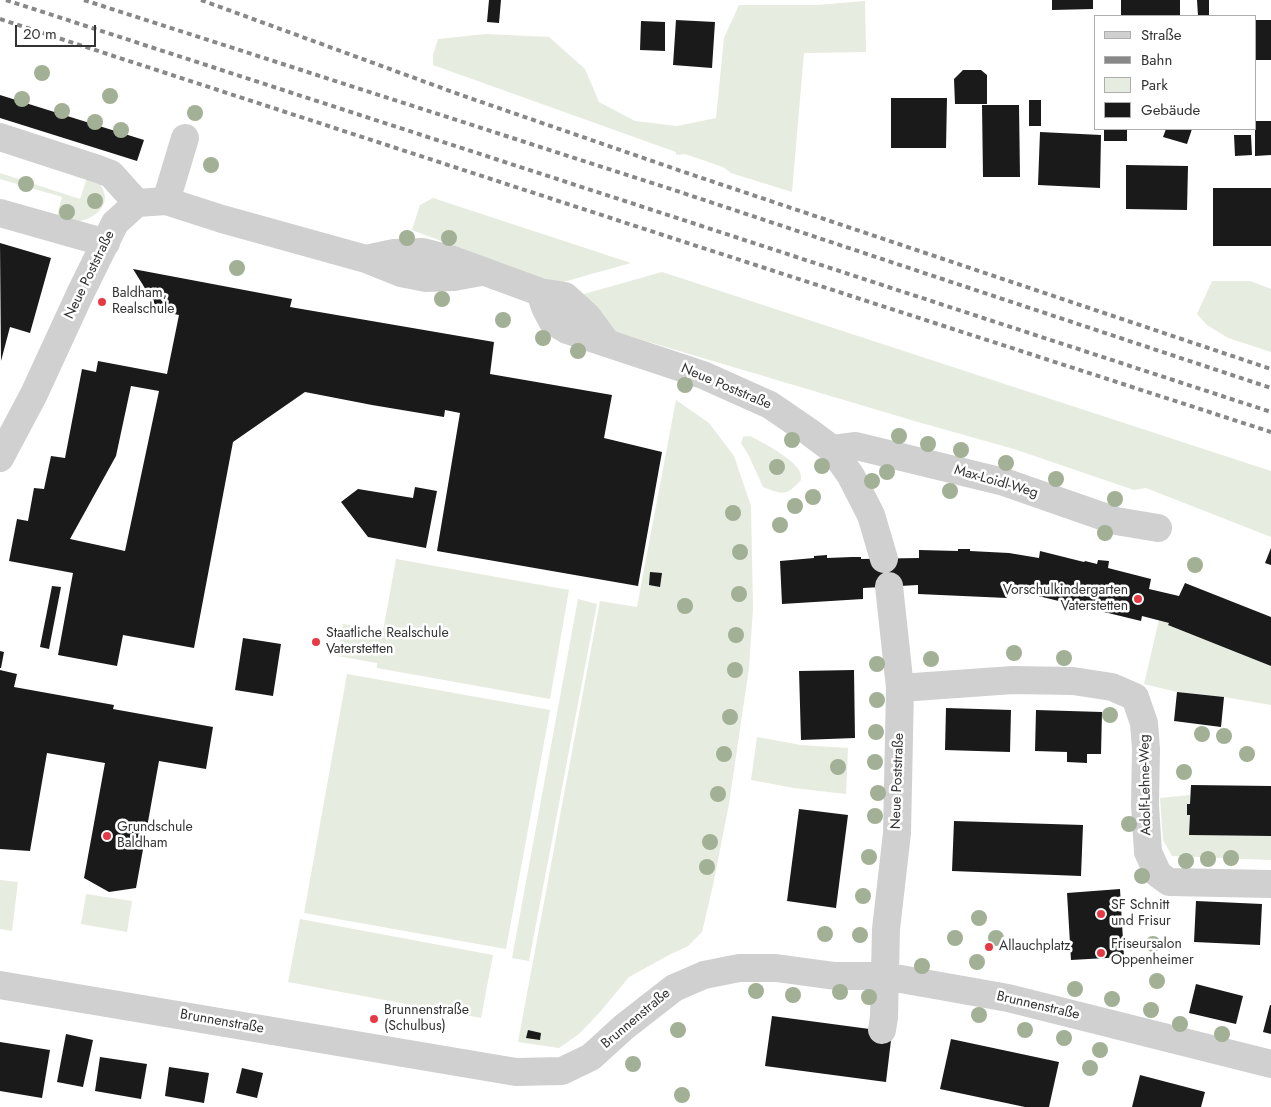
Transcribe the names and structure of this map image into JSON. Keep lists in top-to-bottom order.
{
  "streets": {
    "street": [
      "Neue Poststraße",
      "Max-Loidl-Weg",
      "Adolf-Lehne-Weg",
      "Brunnenstraße"
    ]
  },
  "crossings": [
    ["Neue Poststraße", "Max-Loidl-Weg"],
    ["Neue Poststraße", "Adolf-Lehne-Weg"],
    ["Neue Poststraße", "Brunnenstraße"]
  ],
  "places": [
    "Baldham, Realschule",
    "Vorschulkindergarten Vaterstetten",
    "Staatliche Realschule Vaterstetten",
    "Grundschule Baldham",
    "SF Schnitt und Frisur",
    "Allauchplatz",
    "Friseursalon Oppenheimer",
    "Brunnenstraße (Schulbus)"
  ],
  "legend": [
    "Straße",
    "Bahn",
    "Park",
    "Gebäude"
  ],
  "scale_bar": "20 m"
}
